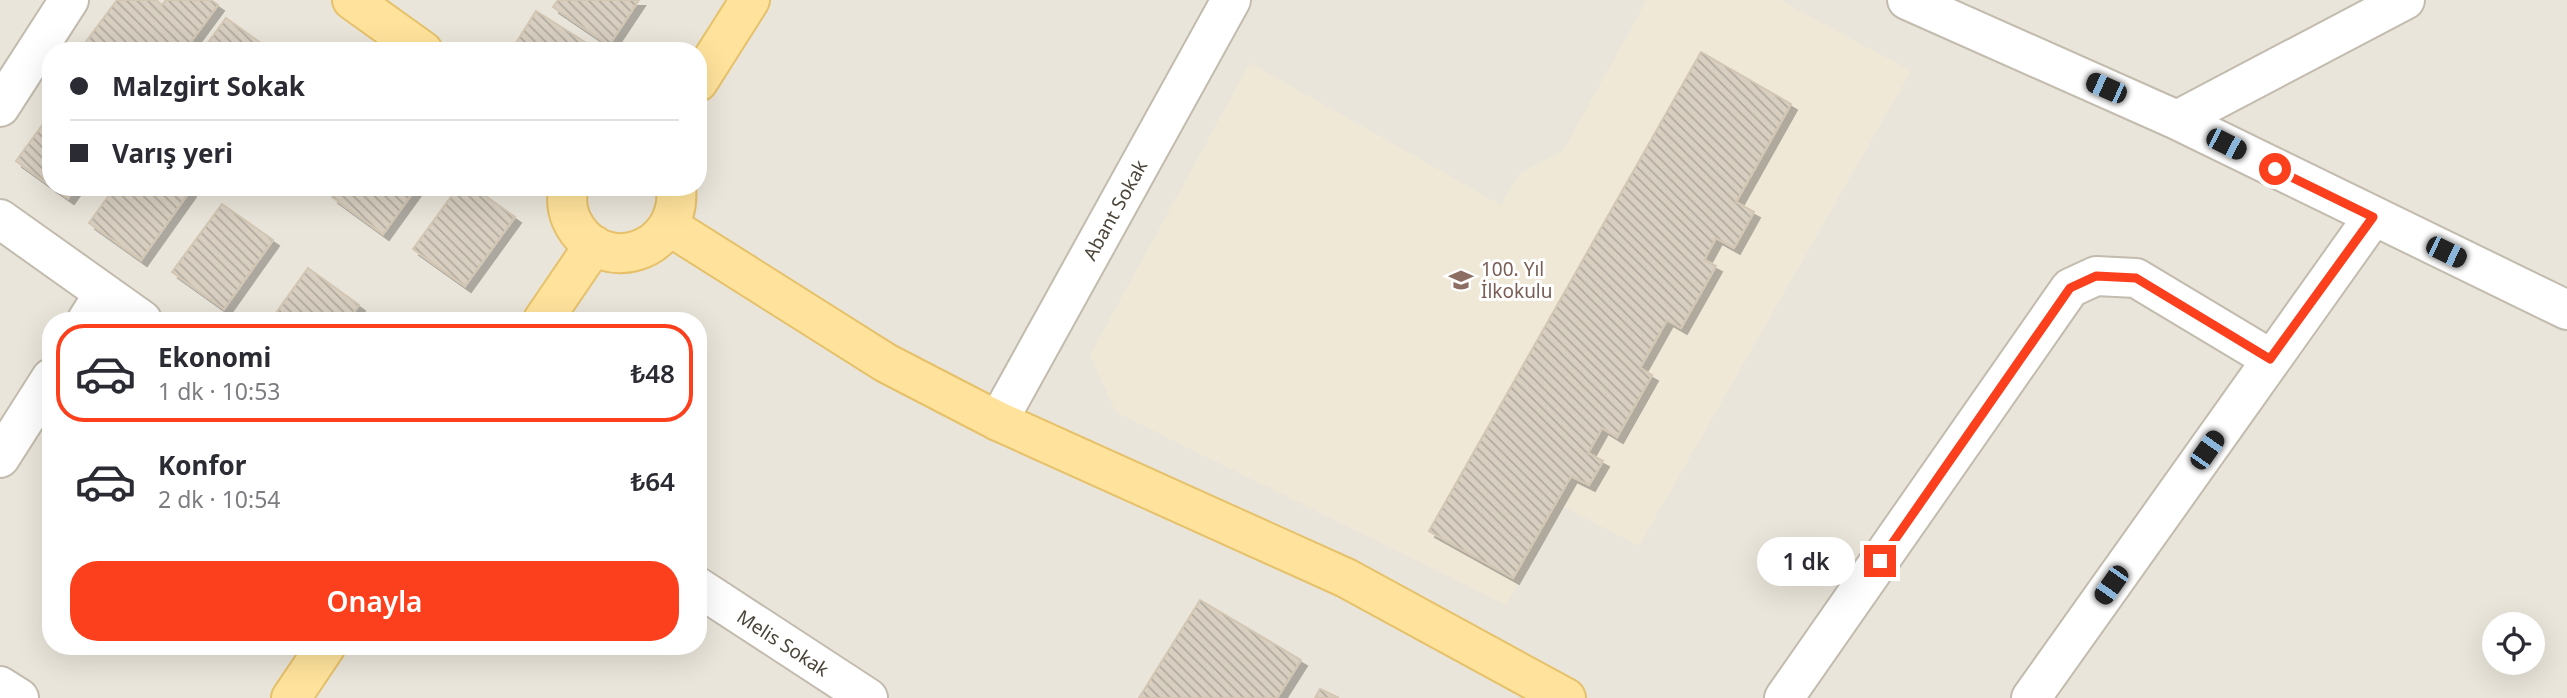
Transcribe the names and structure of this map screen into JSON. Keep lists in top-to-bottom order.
{
  "streets": {
    "street": ["Abant Sokak", "Melis Sokak"]
  },
  "places": {
    "school or university": ["100. Yıl İlkokulu"]
  },
  "page": {
    "banner": ["Malzgirt Sokak", "Varış yeri"],
    "list": [
      {
        "name": "Ekonomi",
        "note": "1 dk · 10:53",
        "value": "₺48"
      },
      {
        "name": "Konfor",
        "note": "2 dk · 10:54",
        "value": "₺64"
      }
    ],
    "bubble": "1 dk",
    "buttons": "Onayla"
  }
}
